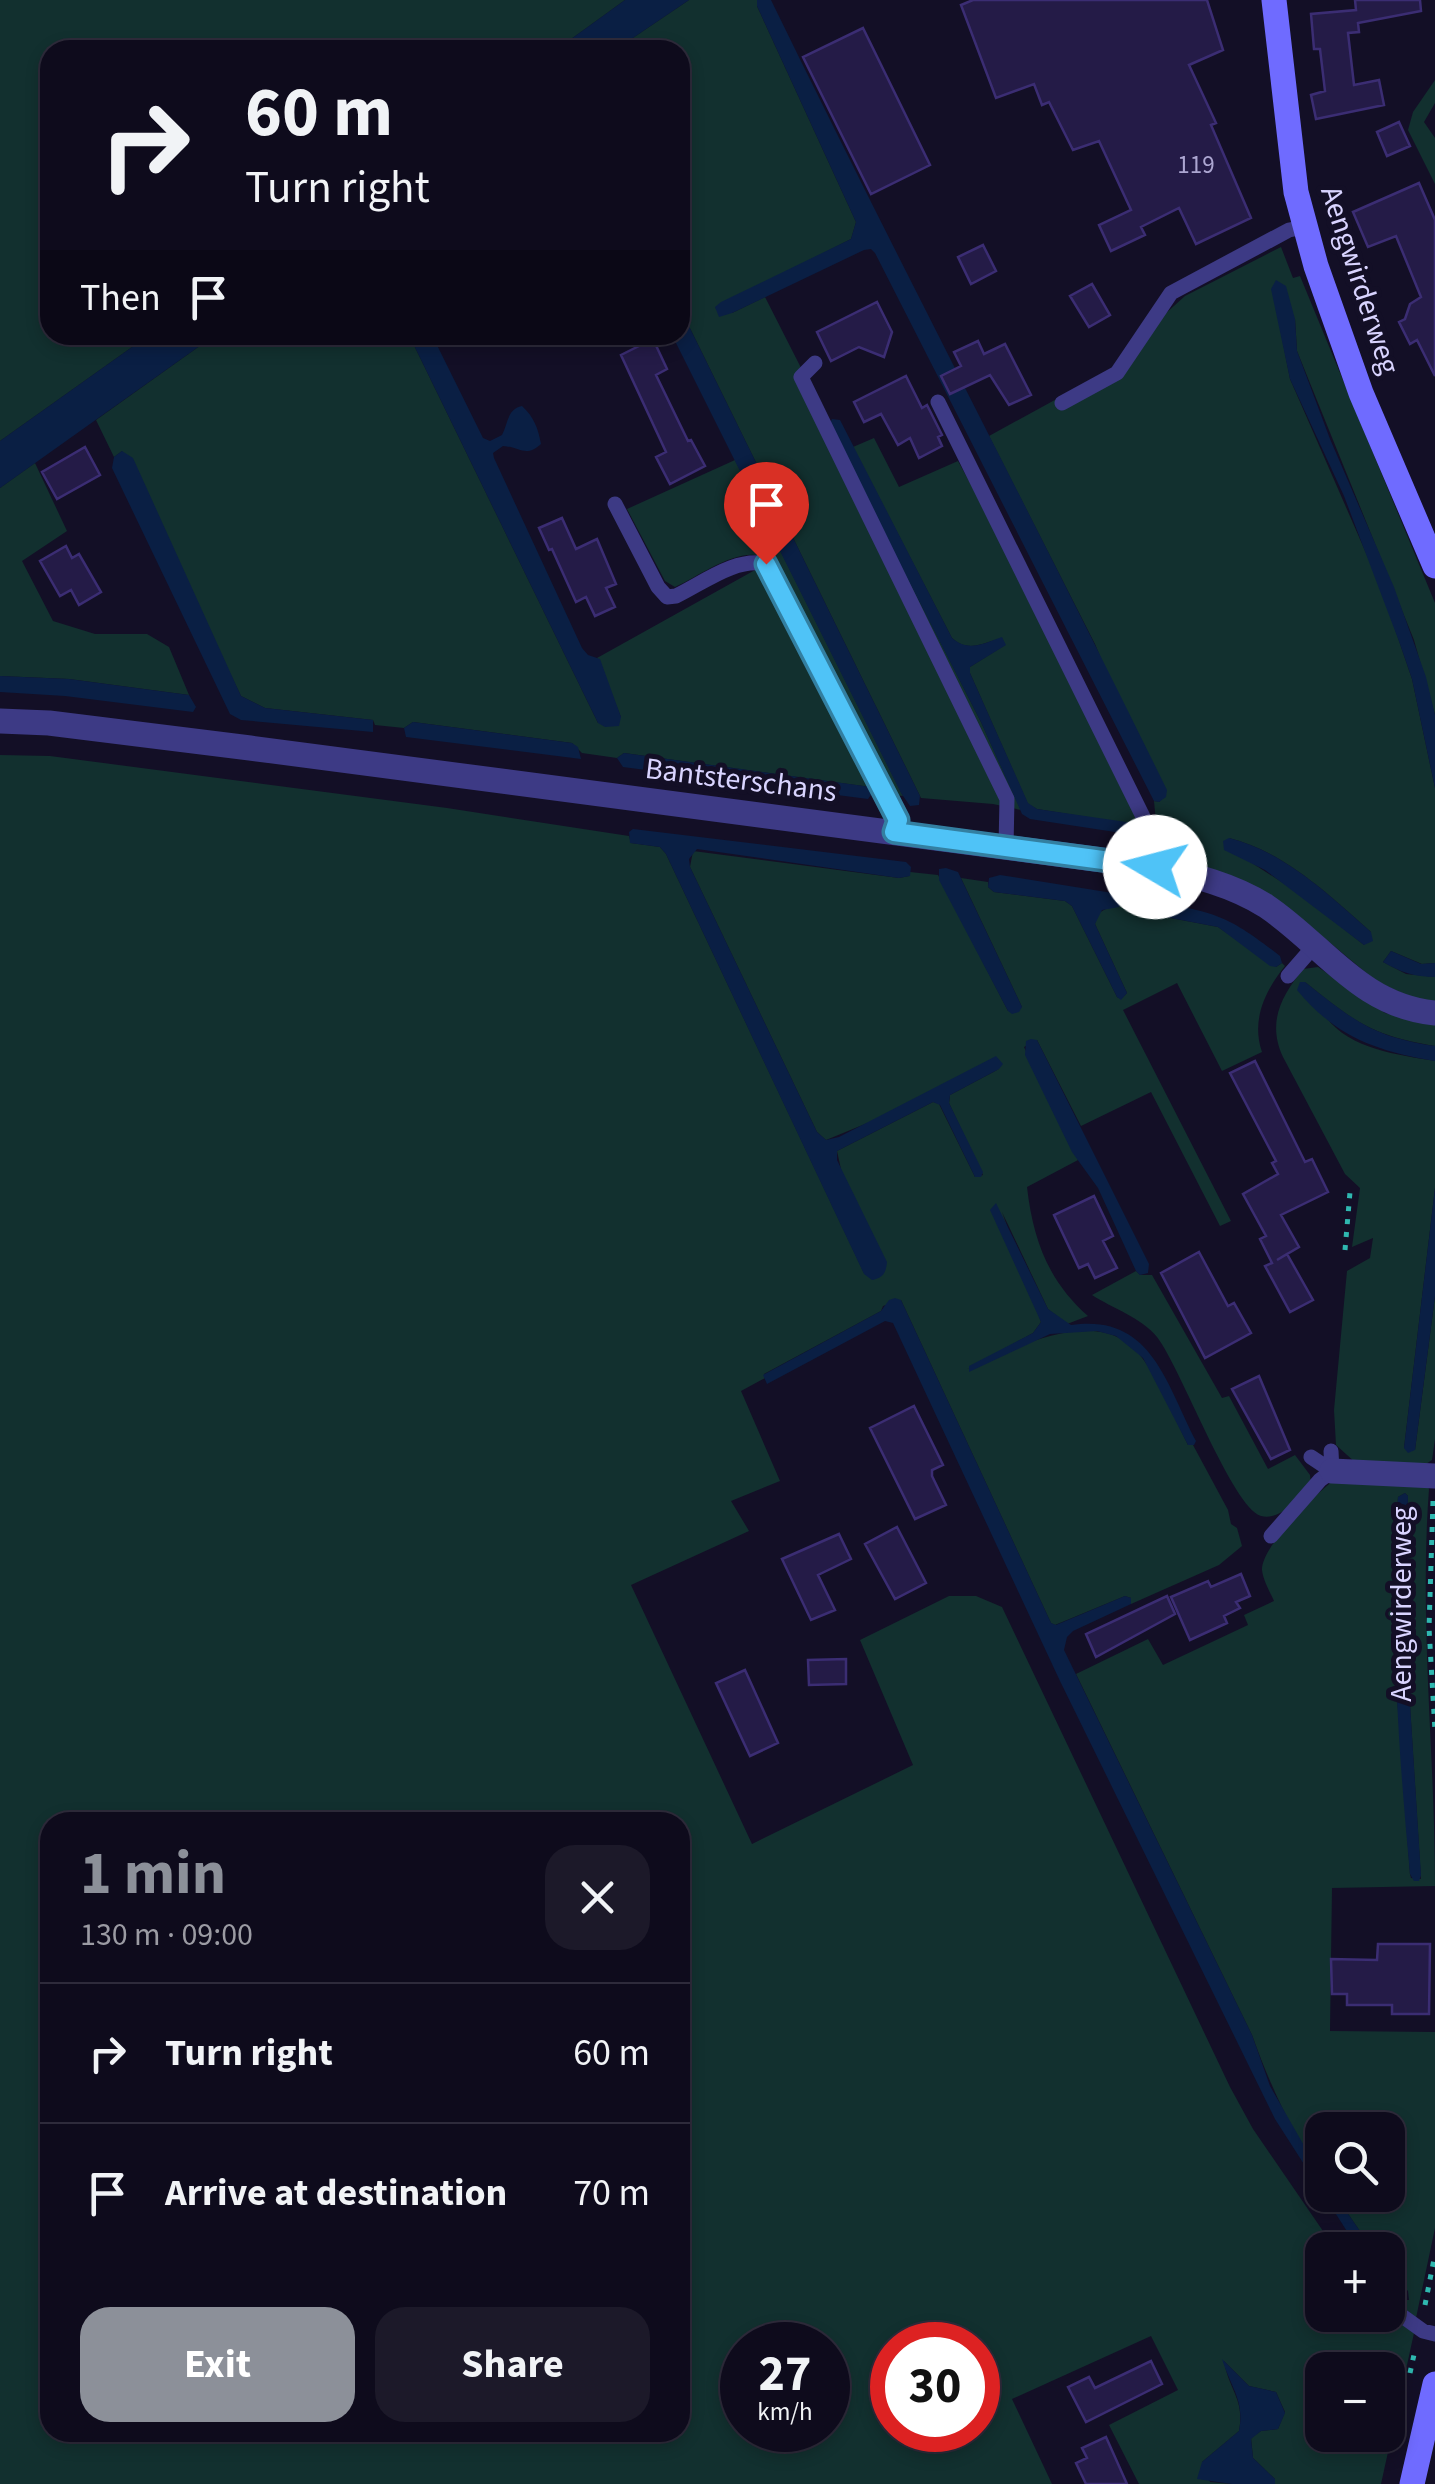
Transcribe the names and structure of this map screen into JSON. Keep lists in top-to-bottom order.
{
  "streets": {
    "street": ["Aengwirderweg", "Bantsterschans"]
  },
  "house_numbers": ["119"],
  "page": {
    "turn": ["60 m", "Turn right"],
    "then": "Then",
    "heading": ["1 min", "130 m · 09:00"],
    "list": [
      {
        "name": "Turn right",
        "value": "60 m"
      },
      {
        "name": "Arrive at destination",
        "value": "70 m"
      }
    ],
    "map_buttons": ["+", "−"],
    "buttons": ["Exit", "Share"],
    "speed": "27 km/h",
    "limit": "30"
  }
}
